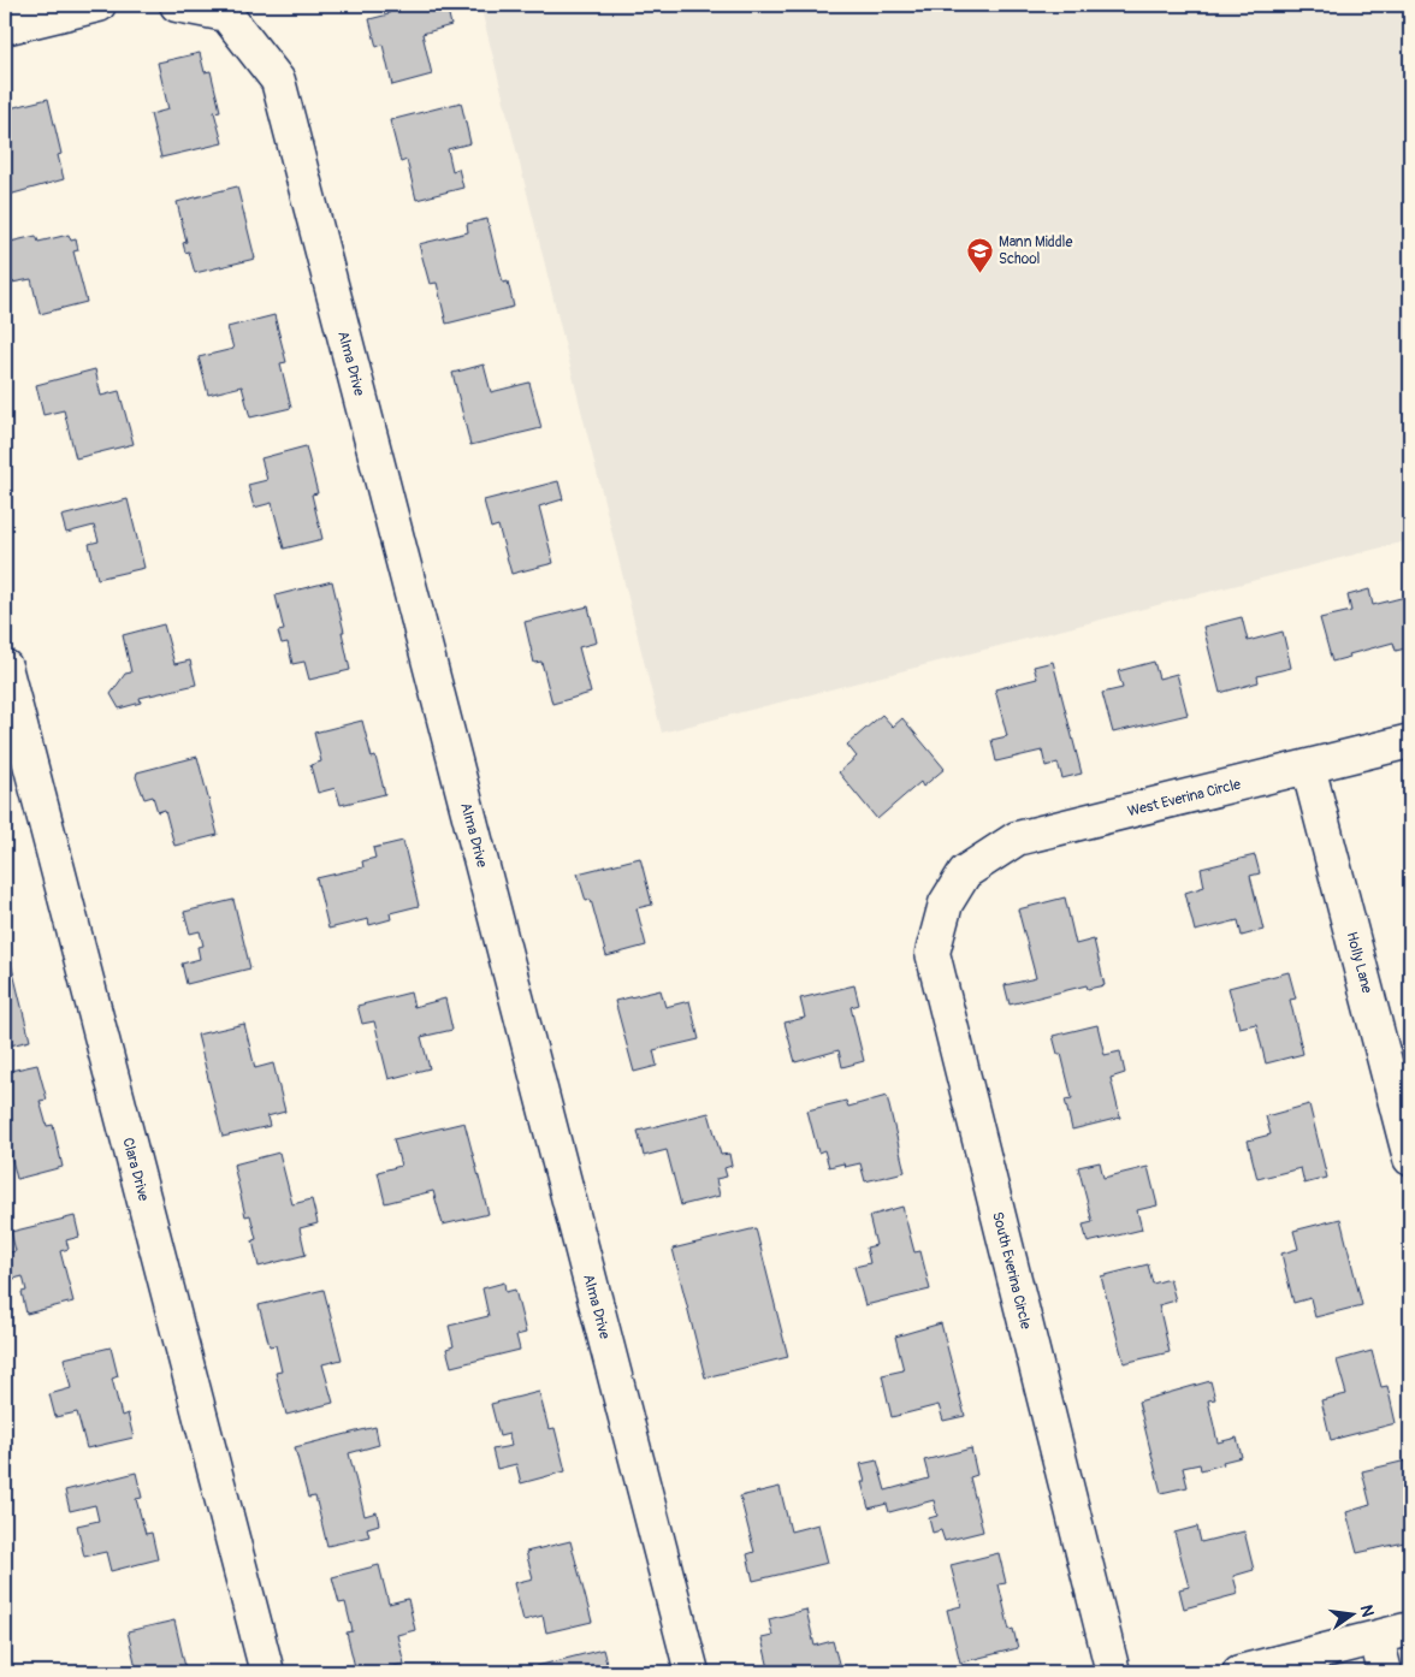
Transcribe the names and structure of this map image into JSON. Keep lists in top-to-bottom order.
{
  "streets": {
    "street": [
      "Alma Drive",
      "West Everina Circle",
      "Holly Lane",
      "Clara Drive",
      "South Everina Circle"
    ]
  },
  "crossings": [
    ["West Everina Circle", "Holly Lane"],
    ["West Everina Circle", "South Everina Circle"]
  ],
  "places": {
    "school or university": ["Mann Middle School"]
  },
  "north": "right"
}
